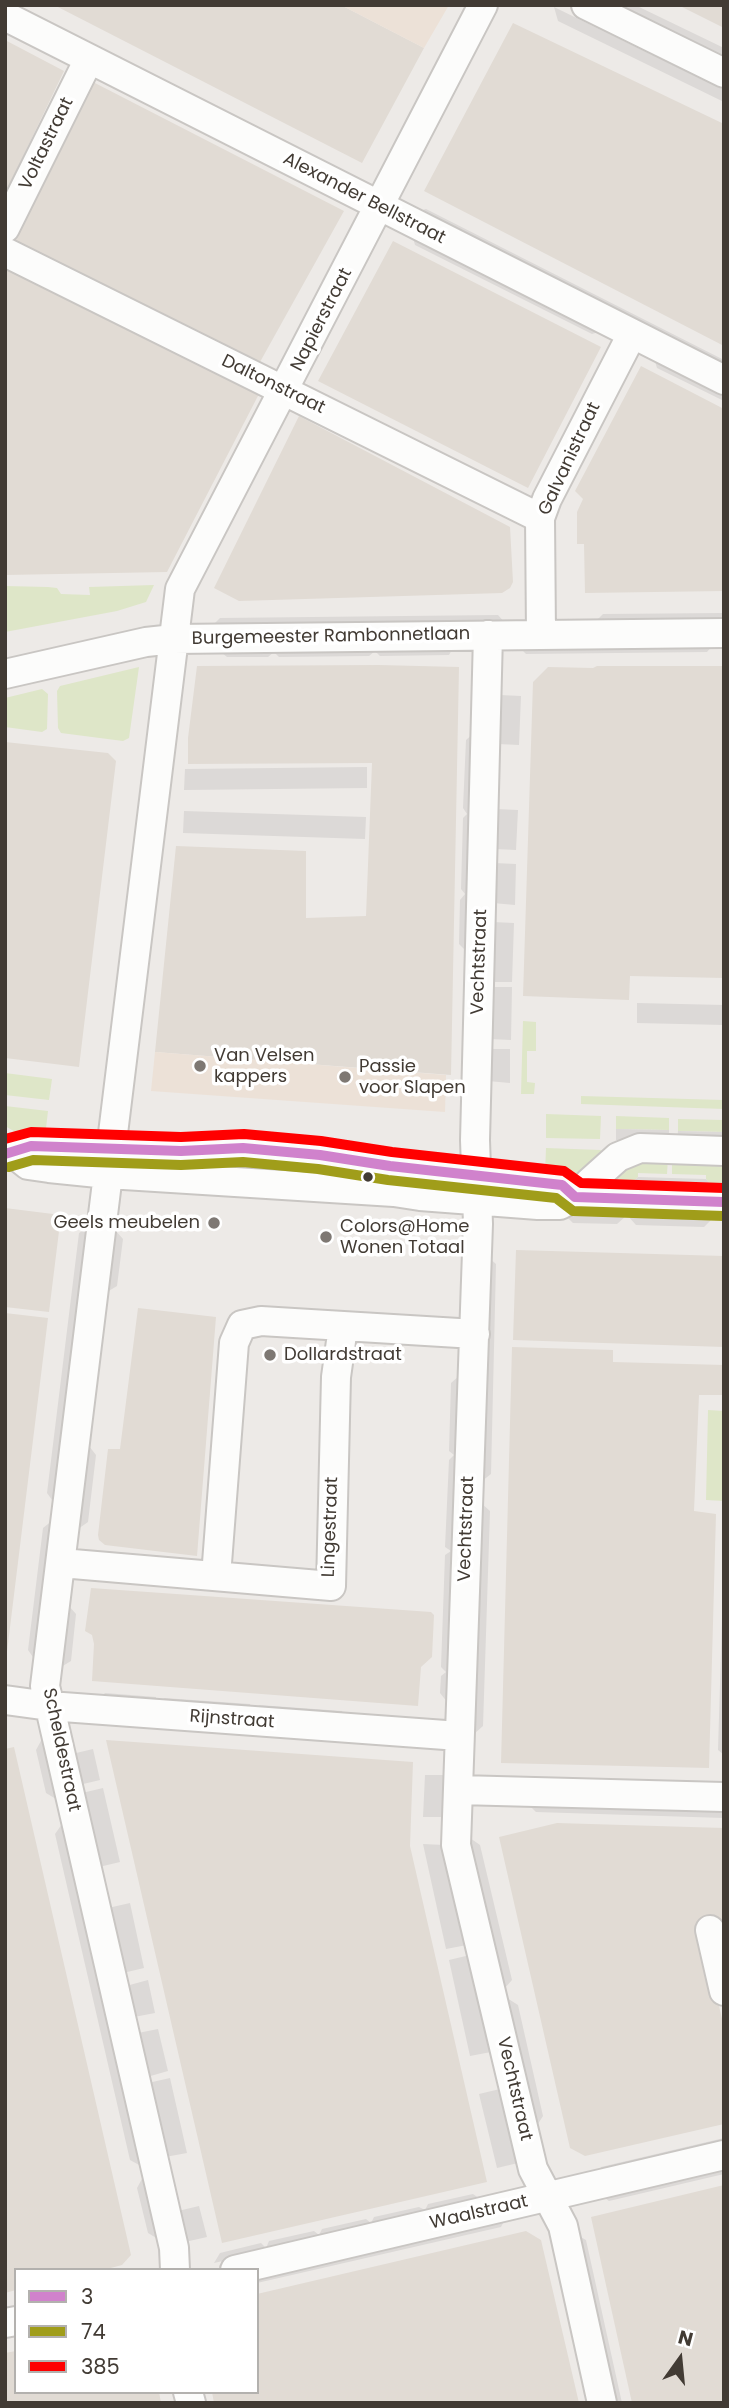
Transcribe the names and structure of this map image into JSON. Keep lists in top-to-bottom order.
{
  "streets": {
    "street": [
      "Voltastraat",
      "Alexander Bellstraat",
      "Napierstraat",
      "Daltonstraat",
      "Galvanistraat",
      "Burgemeester Rambonnetlaan",
      "Vechtstraat",
      "Lingestraat",
      "Rijnstraat",
      "Scheldestraat",
      "Waalstraat"
    ]
  },
  "crossings": [
    ["Voltastraat", "Alexander Bellstraat"],
    ["Alexander Bellstraat", "Napierstraat"],
    ["Alexander Bellstraat", "Galvanistraat"],
    ["Napierstraat", "Daltonstraat"],
    ["Napierstraat", "Burgemeester Rambonnetlaan"],
    ["Napierstraat", "Scheldestraat"],
    ["Daltonstraat", "Galvanistraat"],
    ["Galvanistraat", "Burgemeester Rambonnetlaan"],
    ["Burgemeester Rambonnetlaan", "Vechtstraat"],
    ["Burgemeester Rambonnetlaan", "Scheldestraat"],
    ["Vechtstraat", "Rijnstraat"],
    ["Vechtstraat", "Waalstraat"],
    ["Lingestraat", "Scheldestraat"],
    ["Rijnstraat", "Scheldestraat"]
  ],
  "places": [
    "Van Velsen kappers",
    "Passie voor Slapen",
    "Geels meubelen",
    "Colors@Home Wonen Totaal",
    "Dollardstraat"
  ],
  "lines": ["transit line 385", "transit line 3", "transit line 74"],
  "legend": ["3", "74", "385"],
  "north": "top"
}
